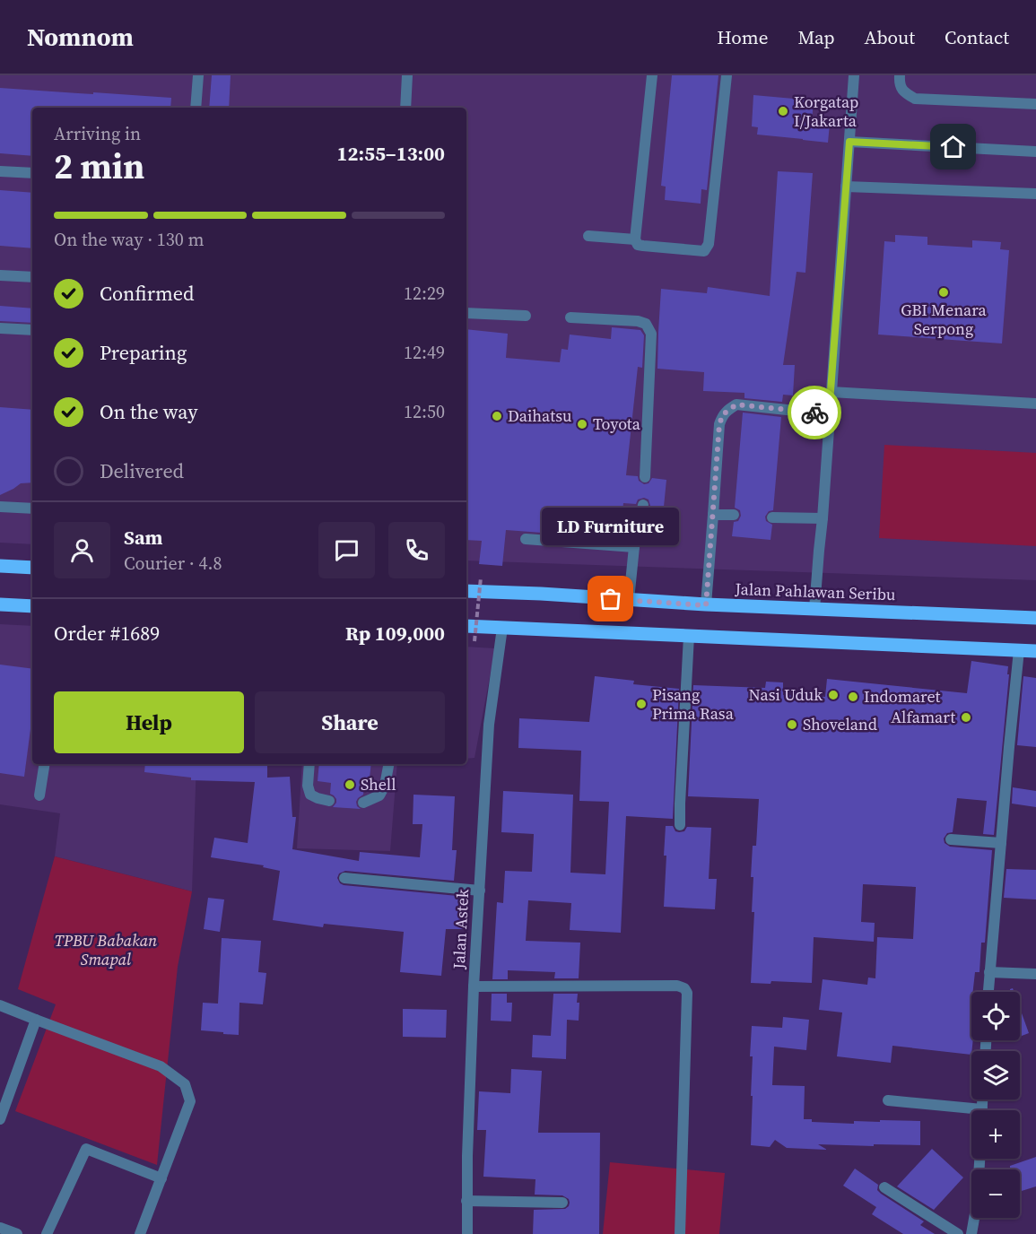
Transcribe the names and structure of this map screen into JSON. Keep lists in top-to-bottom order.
{
  "streets": {
    "main road": ["Jalan Pahlawan Seribu"],
    "street": ["Jalan Astek"]
  },
  "parks": ["TPBU Babakan Smapal"],
  "places": [
    "Korgatap I/Jakarta",
    "GBI Menara Serpong",
    "Daihatsu",
    "Toyota",
    "LD Furniture",
    "Nasi Uduk",
    "Indomaret",
    "Pisang Prima Rasa",
    "Alfamart",
    "Shoveland",
    "Shell"
  ],
  "page": {
    "header": "Nomnom",
    "nav": [
      "Home",
      "Map",
      "About",
      "Contact"
    ],
    "heading": ["2 min", "Arriving in", "12:55–13:00"],
    "panel": [
      "Sam",
      "Courier · 4.8",
      "Order #1689",
      "Rp 109,000"
    ],
    "bar": "On the way · 130 m",
    "list": [
      ["Confirmed", "12:29"],
      ["Preparing", "12:49"],
      ["On the way", "12:50"],
      "Delivered"
    ],
    "bubble": "LD Furniture",
    "buttons": ["Help", "Share"],
    "map_buttons": ["+", "−"]
  }
}
